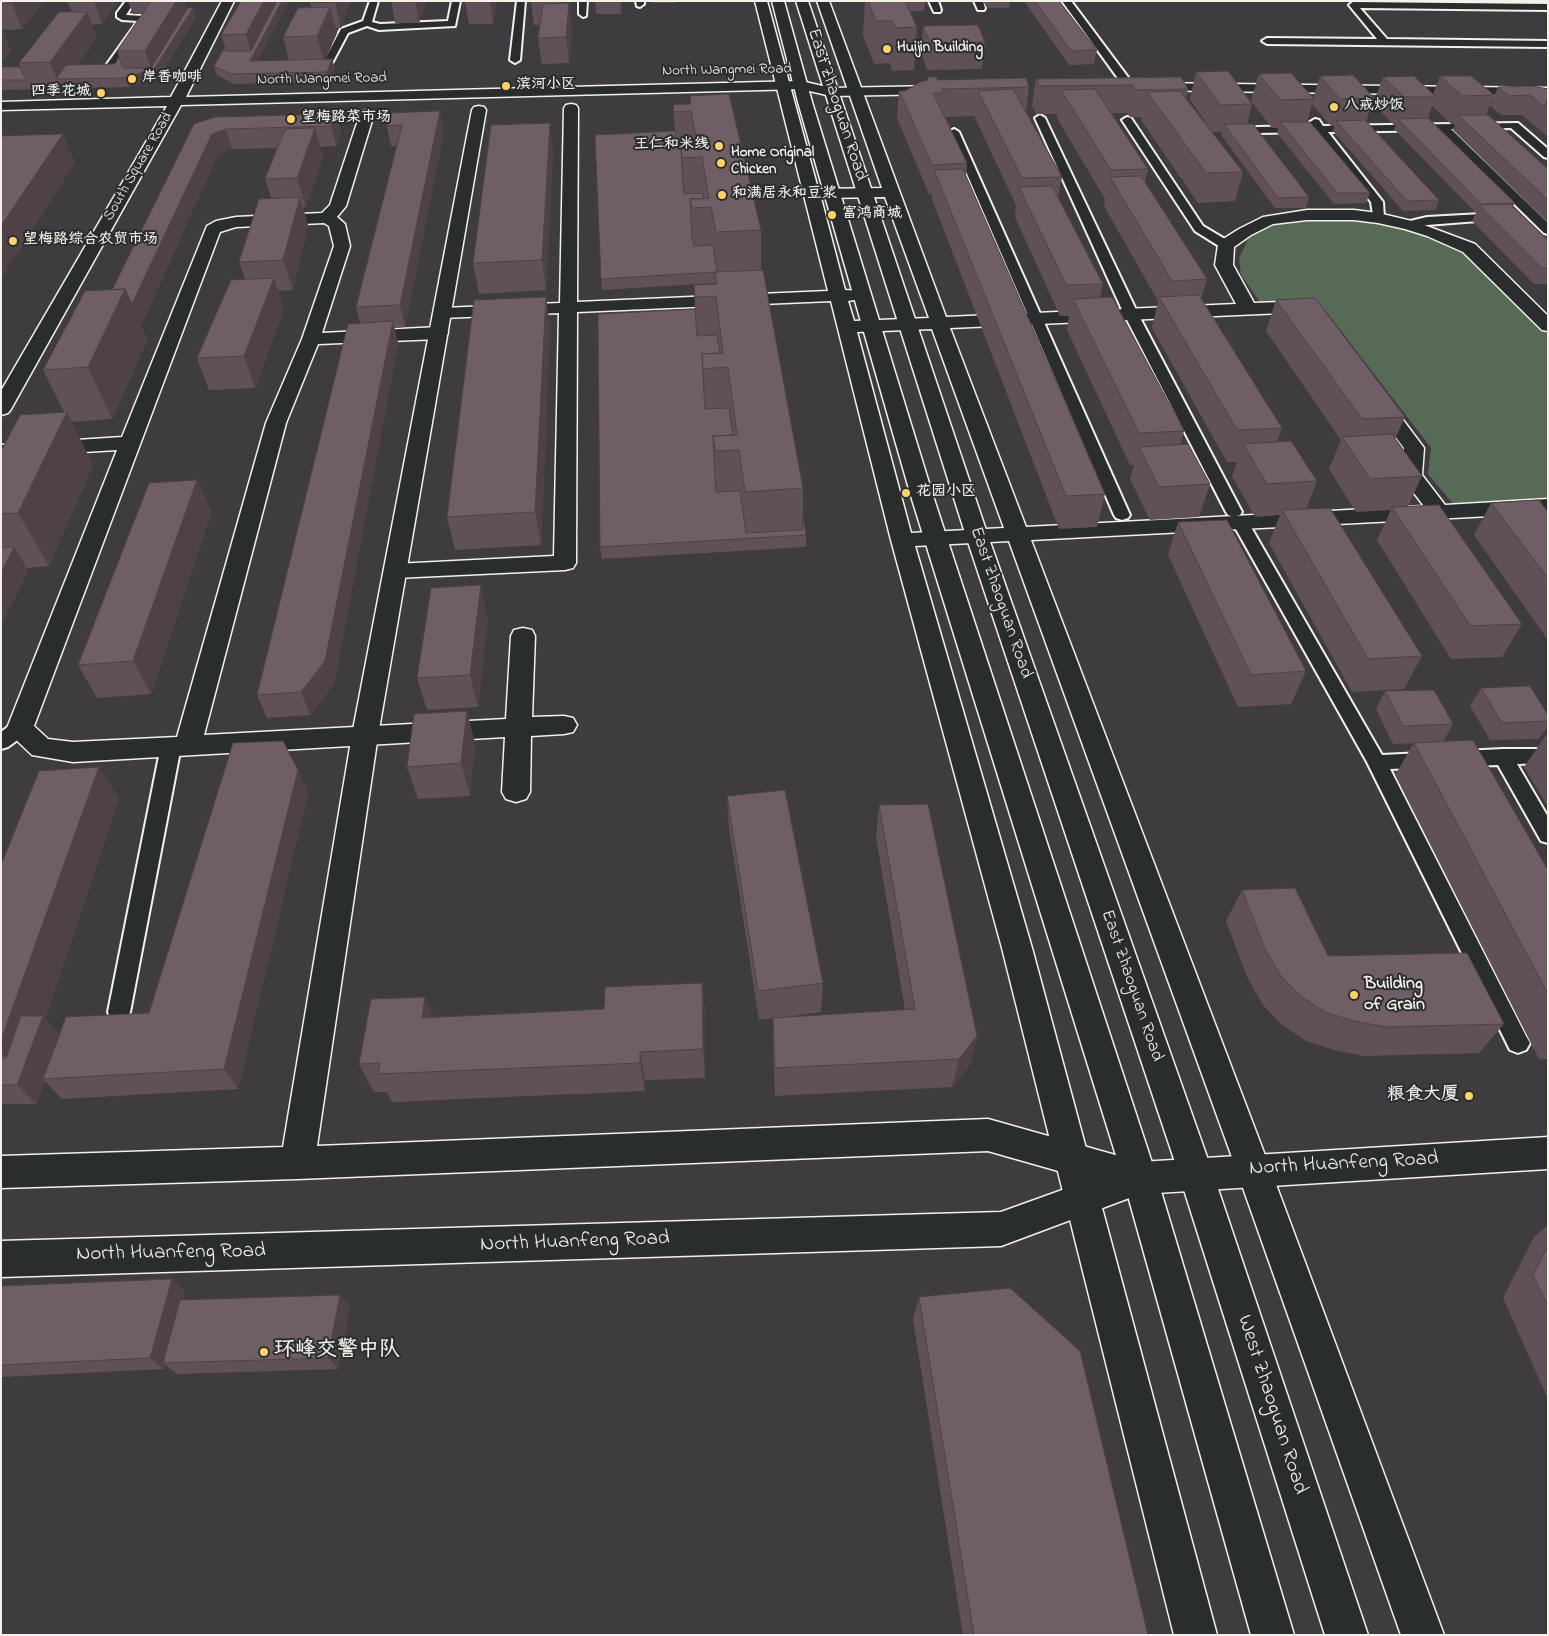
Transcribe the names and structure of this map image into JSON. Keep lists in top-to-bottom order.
{
  "streets": {
    "street": [
      "North Wangmei Road",
      "East Zhaoguan Road",
      "South Square Road",
      "North Huanfeng Road",
      "West Zhaoguan Road"
    ]
  },
  "crossings": [
    ["North Wangmei Road", "East Zhaoguan Road"],
    ["North Wangmei Road", "South Square Road"],
    ["East Zhaoguan Road", "North Huanfeng Road"],
    ["East Zhaoguan Road", "West Zhaoguan Road"],
    ["North Huanfeng Road", "West Zhaoguan Road"]
  ],
  "places": [
    "Huijin Building",
    "岸香咖啡",
    "滨河小区",
    "四季花城",
    "八戒炒饭",
    "望梅路菜市场",
    "王仁和米线",
    "Home Original Chicken",
    "和满居永和豆浆",
    "富鸿商城",
    "望梅路综合农贸市场",
    "花园小区",
    "Building of Grain",
    "粮食大厦",
    "环峰交警中队"
  ]
}
